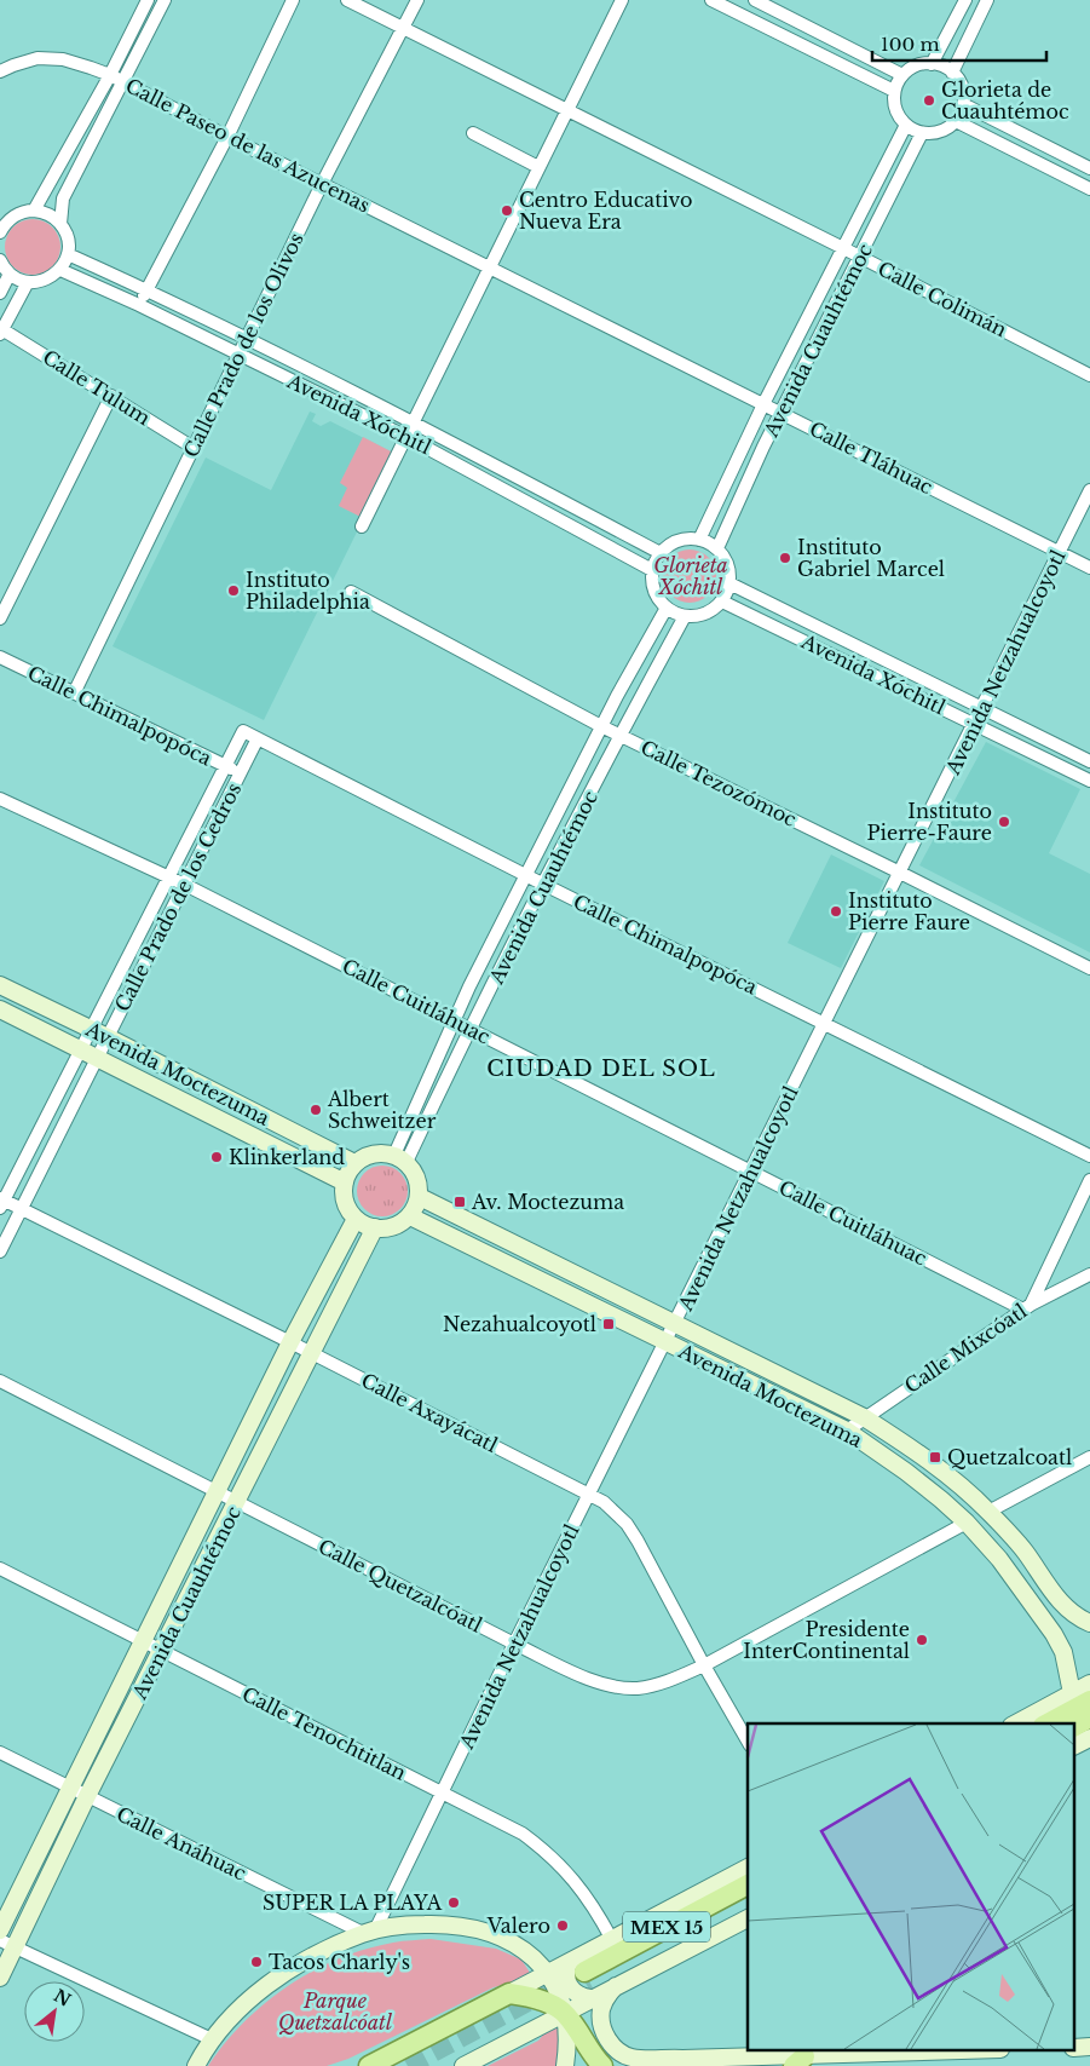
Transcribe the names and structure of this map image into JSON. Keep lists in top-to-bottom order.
{
  "streets": {
    "main road": ["MEX 15"],
    "street": [
      "Calle Paseo de las Azucenas",
      "Calle Colimán",
      "Avenida Cuauhtémoc",
      "Calle Prado de los Olivos",
      "Calle Tulum",
      "Avenida Xóchitl",
      "Calle Tláhuac",
      "Avenida Netzahualcoyotl",
      "Calle Chimalpopóca",
      "Calle Tezozómoc",
      "Calle Prado de los Cedros",
      "Calle Cuitláhuac",
      "Avenida Moctezuma",
      "Calle Mixcóatl",
      "Calle Axayácatl",
      "Calle Quetzalcóatl",
      "Calle Tenochtitlan",
      "Calle Anáhuac"
    ]
  },
  "crossings": [
    ["Calle Paseo de las Azucenas", "Calle Prado de los Olivos"],
    ["Calle Paseo de las Azucenas", "Calle Tláhuac"],
    ["Calle Colimán", "Avenida Cuauhtémoc"],
    ["Calle Colimán", "Calle Prado de los Olivos"],
    ["Avenida Cuauhtémoc", "Avenida Xóchitl"],
    ["Avenida Cuauhtémoc", "Calle Tláhuac"],
    ["Avenida Cuauhtémoc", "Calle Chimalpopóca"],
    ["Avenida Cuauhtémoc", "Calle Tezozómoc"],
    ["Avenida Cuauhtémoc", "Calle Cuitláhuac"],
    ["Avenida Cuauhtémoc", "Avenida Moctezuma"],
    ["Avenida Cuauhtémoc", "Calle Axayácatl"],
    ["Avenida Cuauhtémoc", "Calle Quetzalcóatl"],
    ["Avenida Cuauhtémoc", "Calle Tenochtitlan"],
    ["Avenida Cuauhtémoc", "Calle Anáhuac"],
    ["Calle Prado de los Olivos", "Calle Tulum"],
    ["Calle Prado de los Olivos", "Avenida Xóchitl"],
    ["Calle Prado de los Olivos", "Calle Chimalpopóca"],
    ["Avenida Xóchitl", "Avenida Netzahualcoyotl"],
    ["Calle Tláhuac", "Avenida Netzahualcoyotl"],
    ["Avenida Netzahualcoyotl", "Calle Chimalpopóca"],
    ["Avenida Netzahualcoyotl", "Calle Tezozómoc"],
    ["Avenida Netzahualcoyotl", "Calle Cuitláhuac"],
    ["Avenida Netzahualcoyotl", "Avenida Moctezuma"],
    ["Avenida Netzahualcoyotl", "Calle Axayácatl"],
    ["Avenida Netzahualcoyotl", "Calle Quetzalcóatl"],
    ["Avenida Netzahualcoyotl", "Calle Tenochtitlan"],
    ["Avenida Netzahualcoyotl", "Calle Anáhuac"],
    ["Calle Chimalpopóca", "Calle Prado de los Cedros"],
    ["Calle Prado de los Cedros", "Calle Cuitláhuac"],
    ["Calle Prado de los Cedros", "Avenida Moctezuma"],
    ["Calle Prado de los Cedros", "Calle Axayácatl"],
    ["Calle Cuitláhuac", "Calle Mixcóatl"],
    ["Avenida Moctezuma", "Calle Mixcóatl"],
    ["Avenida Moctezuma", "Calle Quetzalcóatl"],
    ["Calle Axayácatl", "Calle Quetzalcóatl"]
  ],
  "districts": ["CIUDAD DEL SOL"],
  "parks": ["Glorieta Xóchitl", "Parque Quetzalcóatl"],
  "places": {
    "other": [
      "Glorieta de Cuauhtémoc",
      "Centro Educativo Nueva Era",
      "Instituto Gabriel Marcel",
      "Instituto Philadelphia",
      "Instituto Pierre-Faure",
      "Instituto Pierre Faure",
      "Albert Schweitzer",
      "Klinkerland",
      "Presidente InterContinental",
      "SUPER LA PLAYA",
      "Valero",
      "Tacos Charly's"
    ],
    "transit": ["Av. Moctezuma", "Nezahualcoyotl", "Quetzalcoatl"]
  },
  "scale_bar": "100 m",
  "north": "top right"
}
